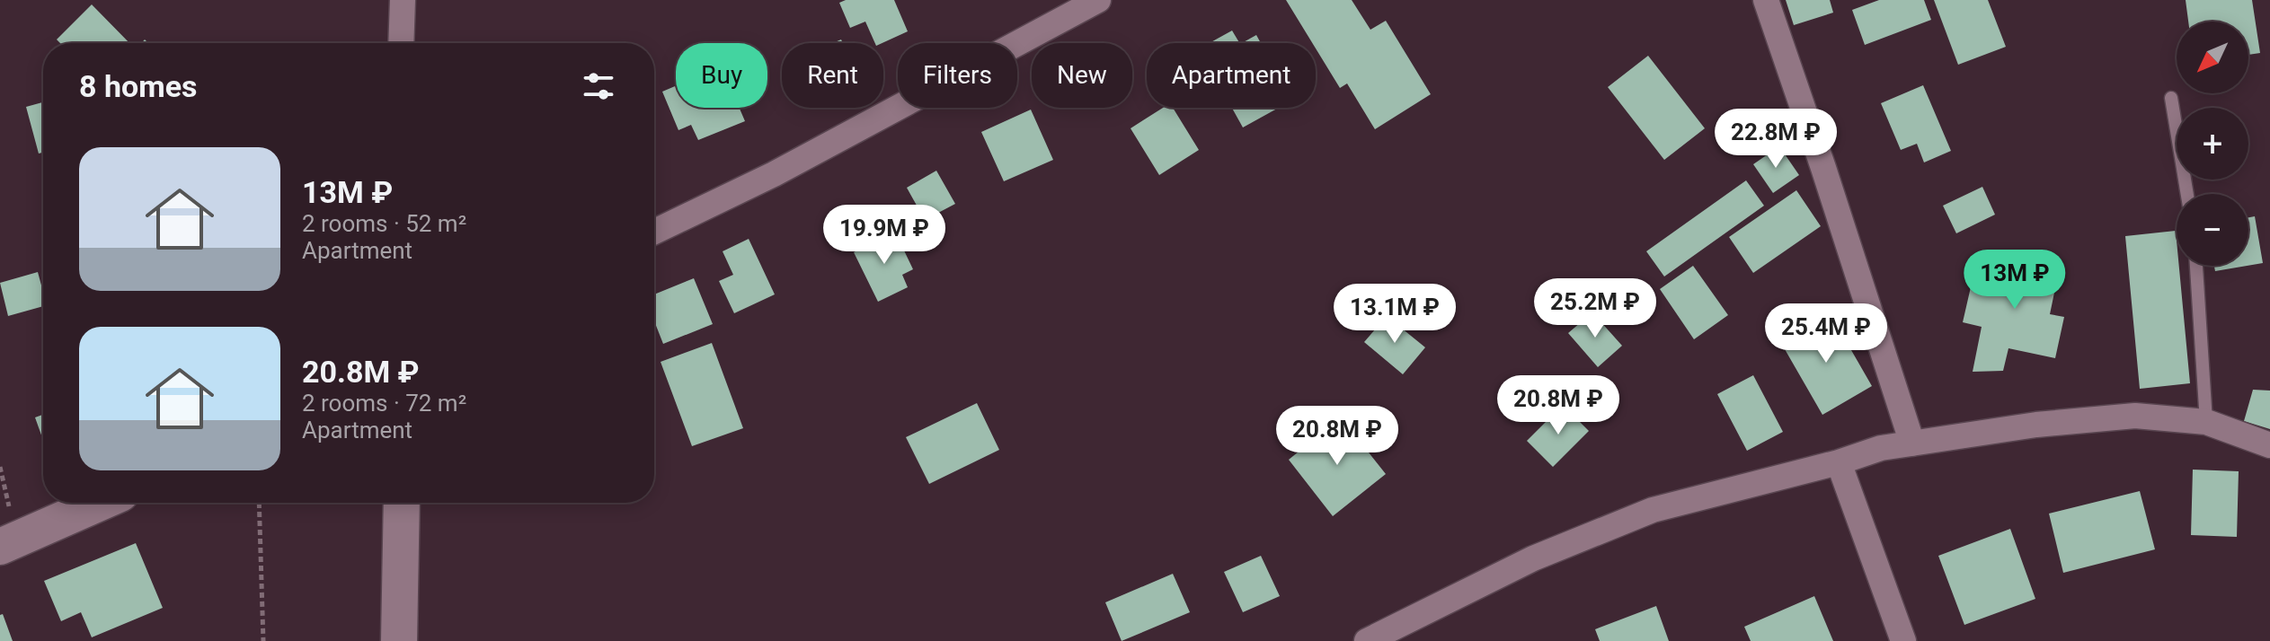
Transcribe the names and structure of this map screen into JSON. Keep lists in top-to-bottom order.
{
  "north": "bottom left",
  "page": {
    "map_buttons": ["+", "−"],
    "chip": [
      "Buy",
      "Rent",
      "Filters",
      "New",
      "Apartment"
    ],
    "heading": "8 homes",
    "price": [
      "22.8M ₽",
      "19.9M ₽",
      "13M ₽",
      "25.2M ₽",
      "13.1M ₽",
      "25.4M ₽",
      "20.8M ₽",
      "20.8M ₽"
    ],
    "list": [
      {
        "name": "13M ₽",
        "note": "2 rooms · 52 m² · Apartment"
      },
      {
        "name": "20.8M ₽",
        "note": "2 rooms · 72 m² · Apartment"
      }
    ]
  }
}
